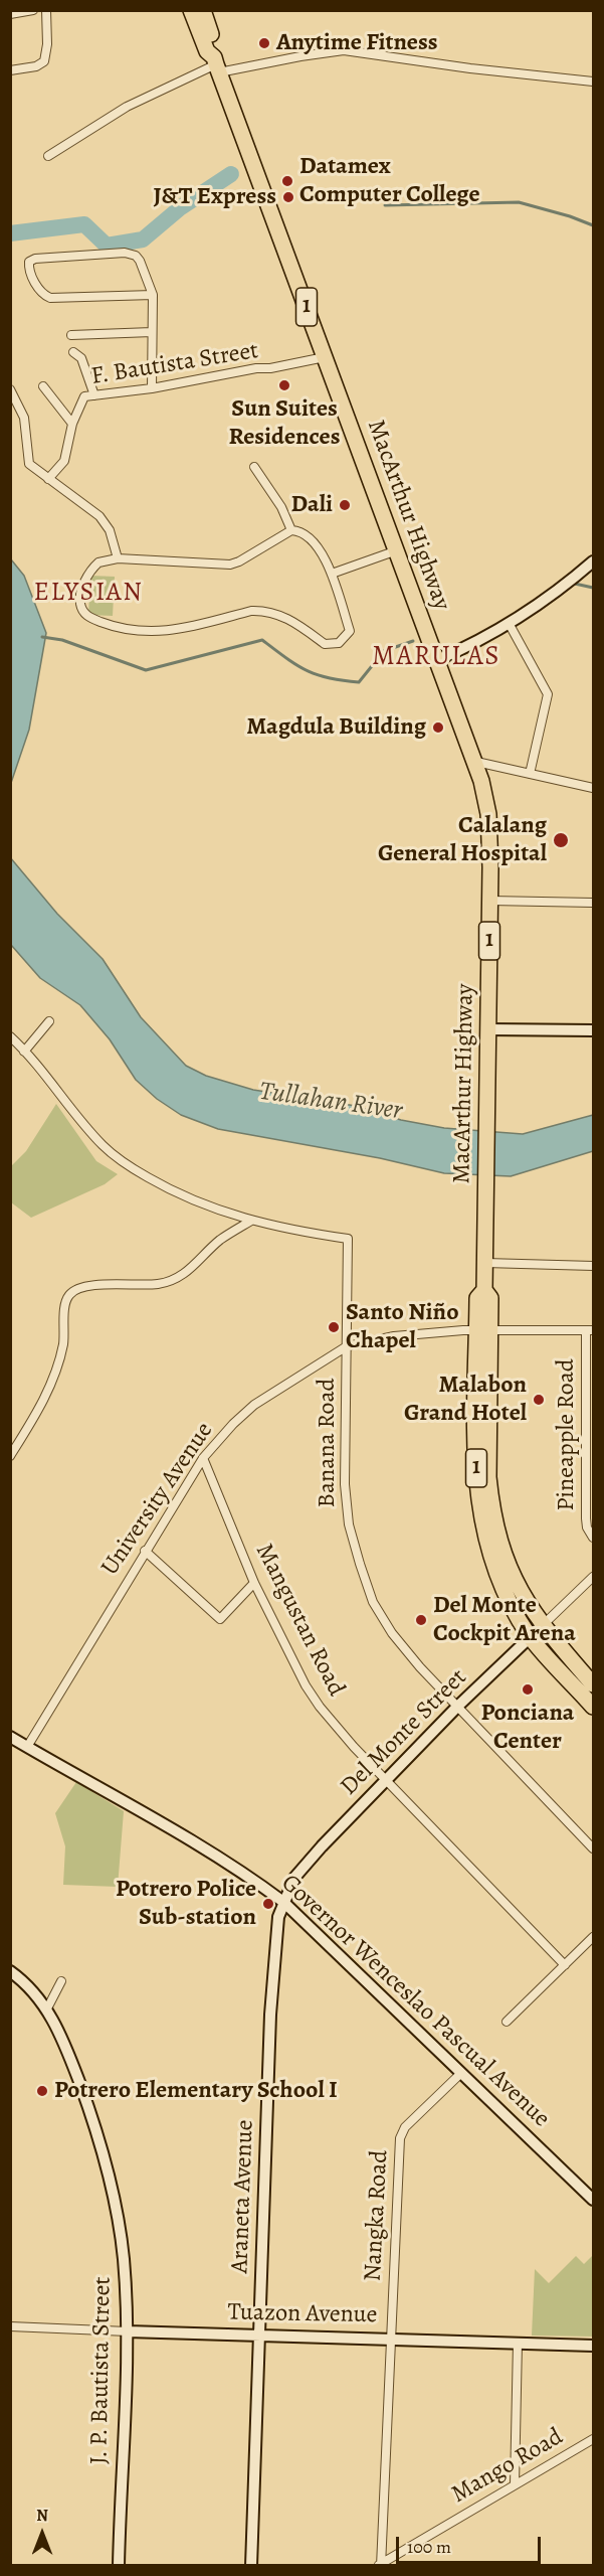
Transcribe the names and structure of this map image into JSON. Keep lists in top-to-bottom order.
{
  "streets": {
    "highway": ["1", "MacArthur Highway"],
    "street": [
      "F. Bautista Street",
      "Pineapple Road",
      "Banana Road",
      "University Avenue",
      "Mangustan Road",
      "Del Monte Street",
      "Governor Wenceslao Pascual Avenue",
      "Araneta Avenue",
      "Nangka Road",
      "Tuazon Avenue",
      "J. P. Bautista Street",
      "Mango Road"
    ]
  },
  "crossings": [
    ["F. Bautista Street", "MacArthur Highway"],
    ["MacArthur Highway", "University Avenue"],
    ["MacArthur Highway", "Del Monte Street"],
    ["Pineapple Road", "University Avenue"],
    ["Banana Road", "University Avenue"],
    ["Banana Road", "Del Monte Street"],
    ["University Avenue", "Mangustan Road"],
    ["University Avenue", "Governor Wenceslao Pascual Avenue"],
    ["Mangustan Road", "Del Monte Street"],
    ["Del Monte Street", "Governor Wenceslao Pascual Avenue"],
    ["Del Monte Street", "Araneta Avenue"],
    ["Governor Wenceslao Pascual Avenue", "Araneta Avenue"],
    ["Governor Wenceslao Pascual Avenue", "Nangka Road"],
    ["Araneta Avenue", "Tuazon Avenue"],
    ["Nangka Road", "Tuazon Avenue"],
    ["Nangka Road", "Mango Road"],
    ["Tuazon Avenue", "J. P. Bautista Street"]
  ],
  "districts": ["ELYSIAN", "MARULAS"],
  "water": ["Tullahan River"],
  "places": [
    "Anytime Fitness",
    "Datamex Computer College",
    "J&T Express",
    "Sun Suites Residences",
    "Dali",
    "Magdula Building",
    "Calalang General Hospital",
    "Santo Niño Chapel",
    "Malabon Grand Hotel",
    "Del Monte Cockpit Arena",
    "Ponciana Center",
    "Potrero Police Sub-station",
    "Potrero Elementary School I"
  ],
  "scale_bar": "100 m",
  "north": "top"
}
